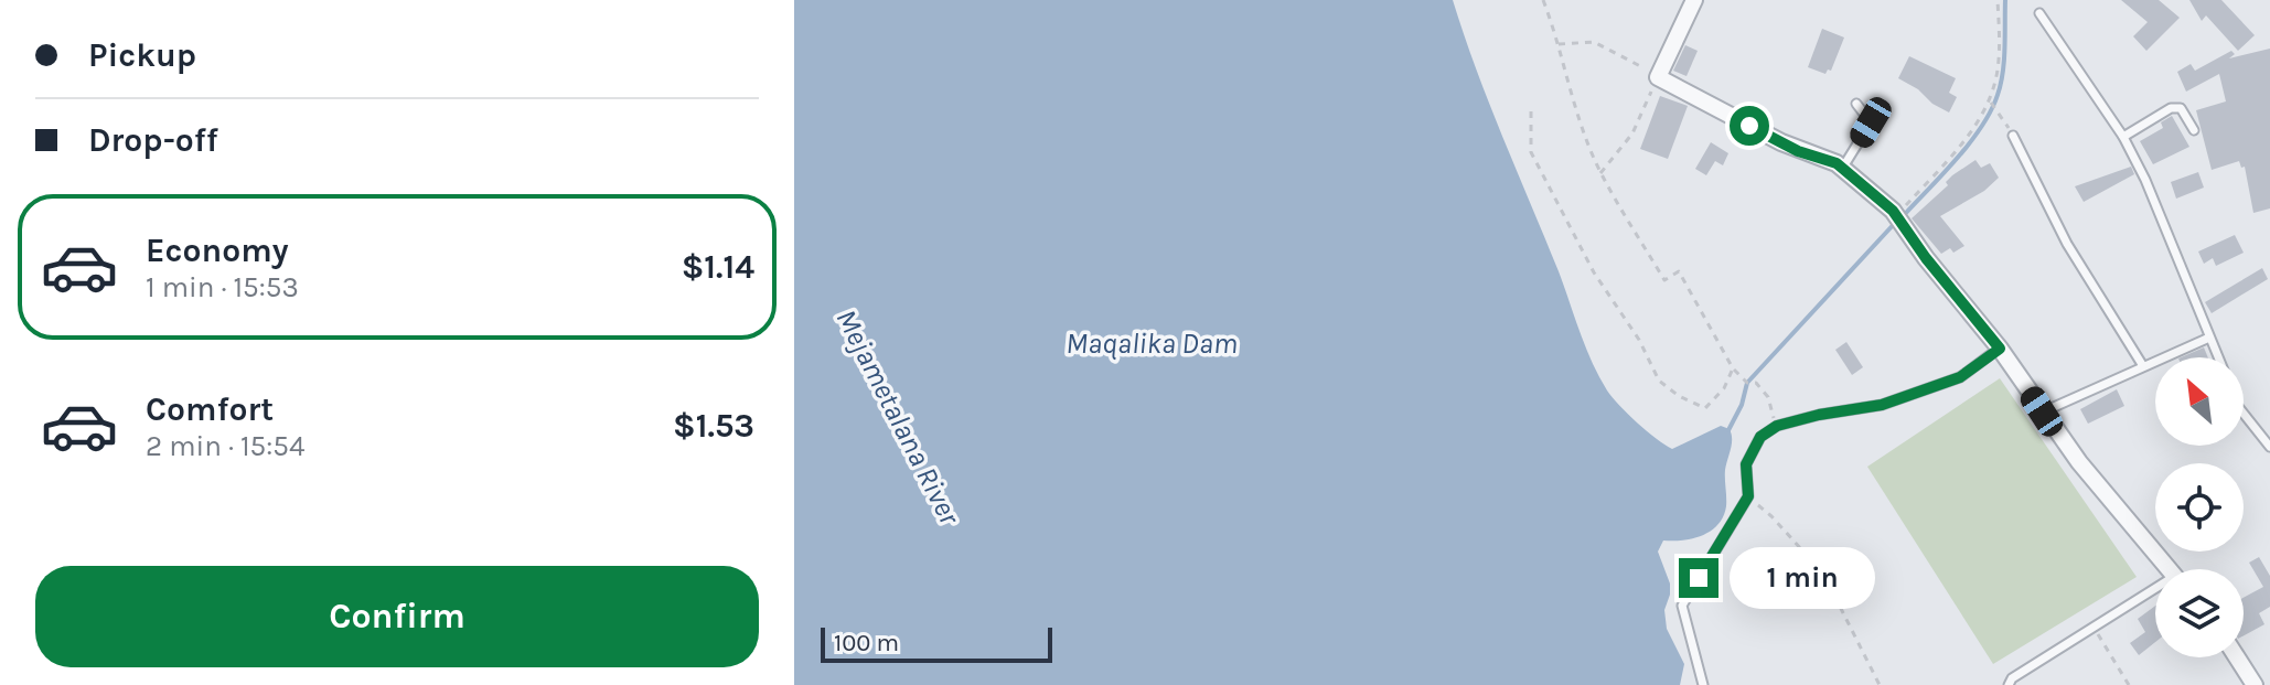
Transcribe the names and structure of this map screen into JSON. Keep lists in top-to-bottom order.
{
  "water": ["Maqalika Dam", "Mejametalana River"],
  "scale_bar": "100 m",
  "north": "top left",
  "page": {
    "banner": ["Pickup", "Drop-off"],
    "list": [
      {
        "name": "Economy",
        "note": "1 min · 15:53",
        "value": "$1.14"
      },
      {
        "name": "Comfort",
        "note": "2 min · 15:54",
        "value": "$1.53"
      }
    ],
    "bubble": "1 min",
    "buttons": "Confirm",
    "scale": "100 m"
  }
}
